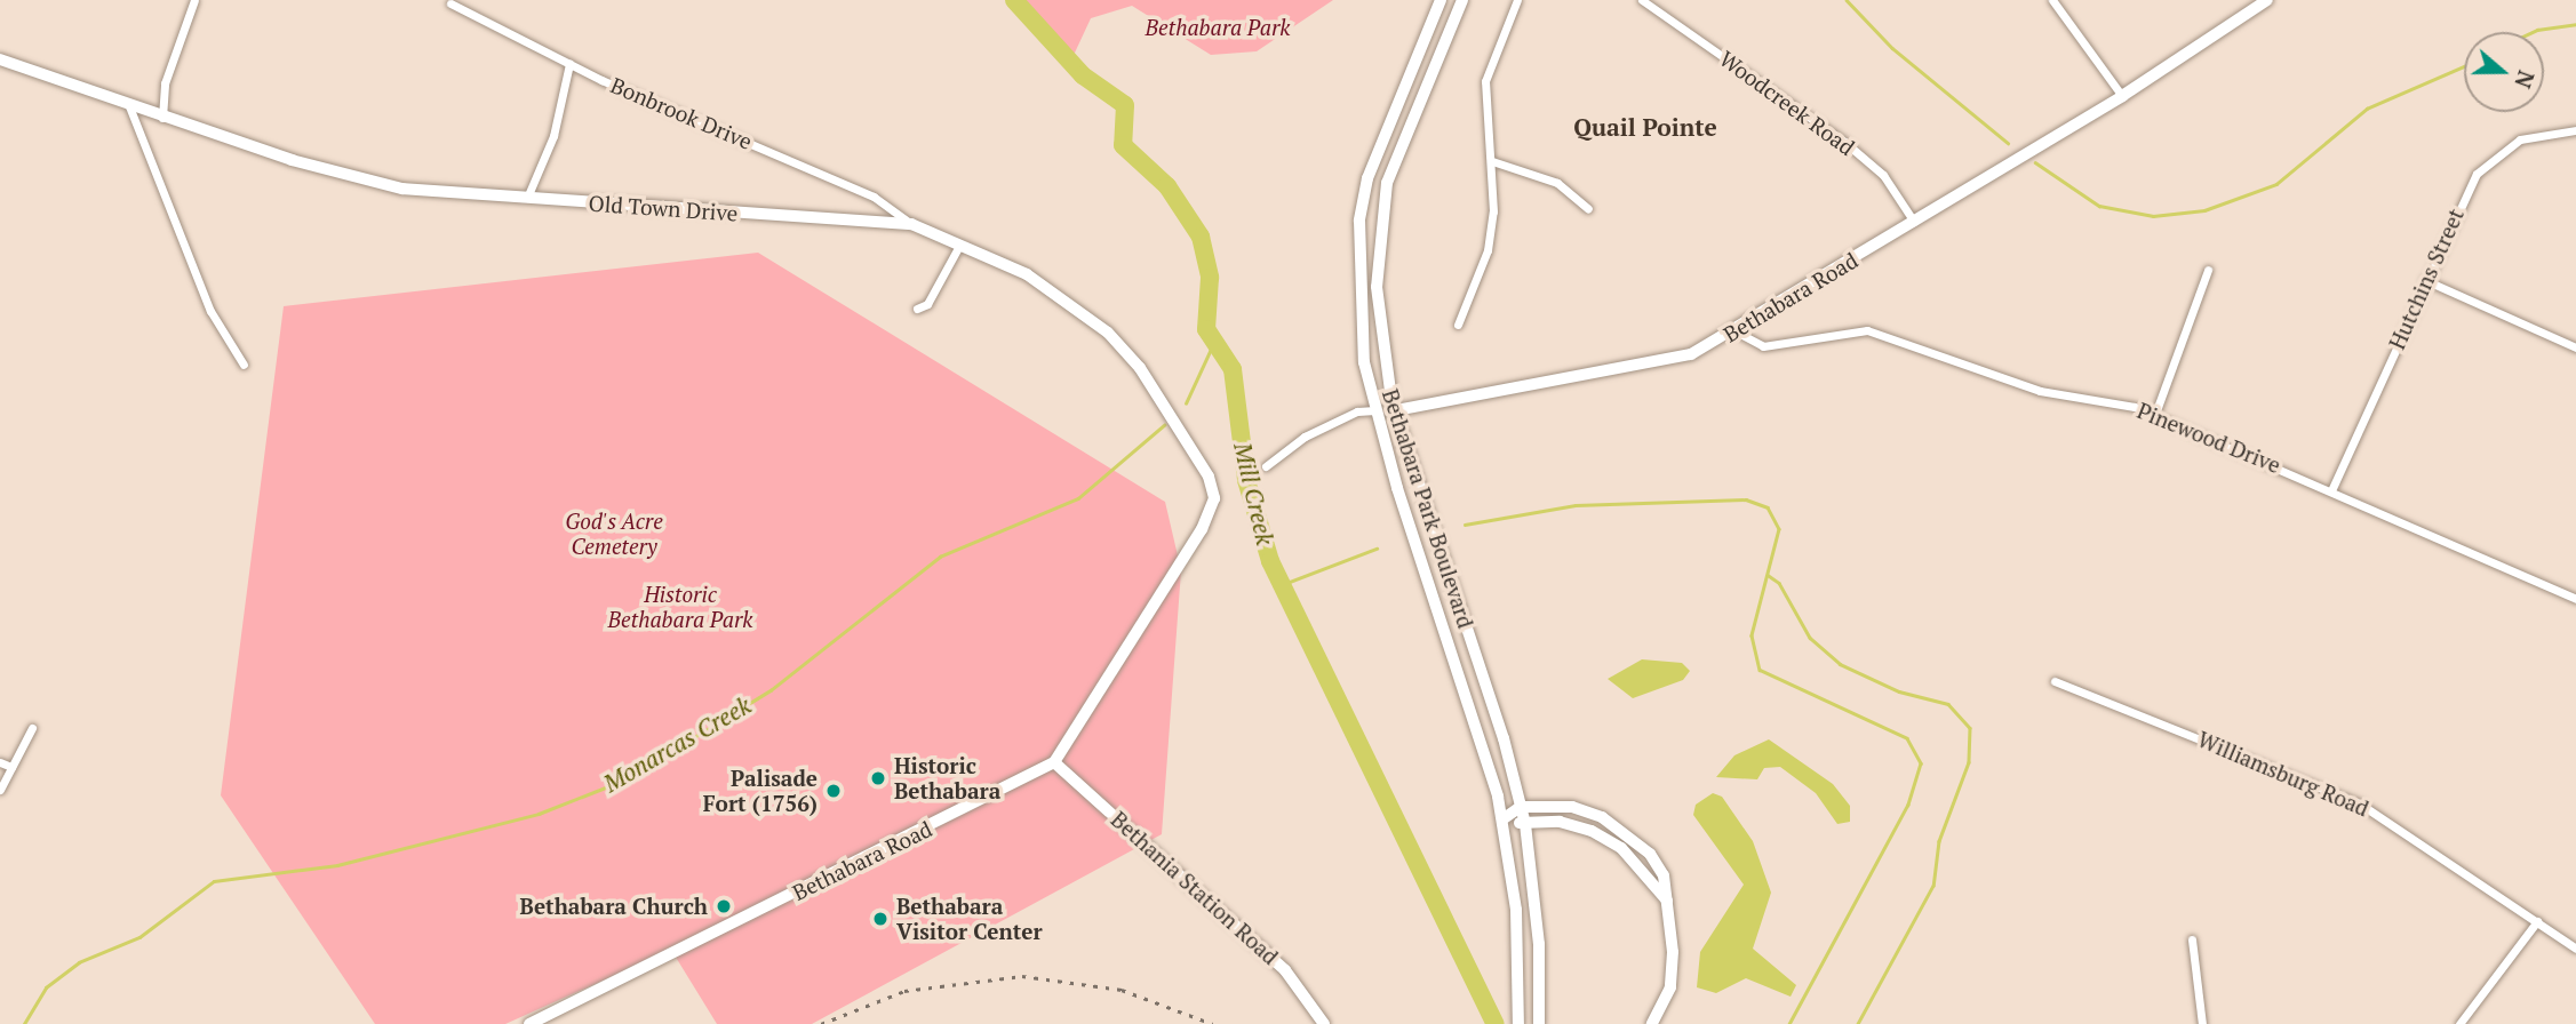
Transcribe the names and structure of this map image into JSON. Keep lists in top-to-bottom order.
{
  "streets": {
    "street": [
      "Woodcreek Road",
      "Bonbrook Drive",
      "Old Town Drive",
      "Hutchins Street",
      "Bethabara Road",
      "Pinewood Drive",
      "Bethabara Park Boulevard",
      "Williamsburg Road",
      "Bethania Station Road"
    ]
  },
  "crossings": [
    ["Woodcreek Road", "Bethabara Road"],
    ["Bonbrook Drive", "Old Town Drive"],
    ["Old Town Drive", "Bethabara Road"],
    ["Old Town Drive", "Bethania Station Road"],
    ["Hutchins Street", "Pinewood Drive"],
    ["Bethabara Road", "Pinewood Drive"],
    ["Bethabara Road", "Bethabara Park Boulevard"],
    ["Bethabara Road", "Bethania Station Road"]
  ],
  "districts": ["Quail Pointe"],
  "water": ["Mill Creek", "Monarcas Creek"],
  "parks": ["Bethabara Park", "God's Acre Cemetery", "Historic Bethabara Park"],
  "places": [
    "Historic Bethabara",
    "Palisade Fort (1756)",
    "Bethabara Church",
    "Bethabara Visitor Center"
  ],
  "north": "right"
}
